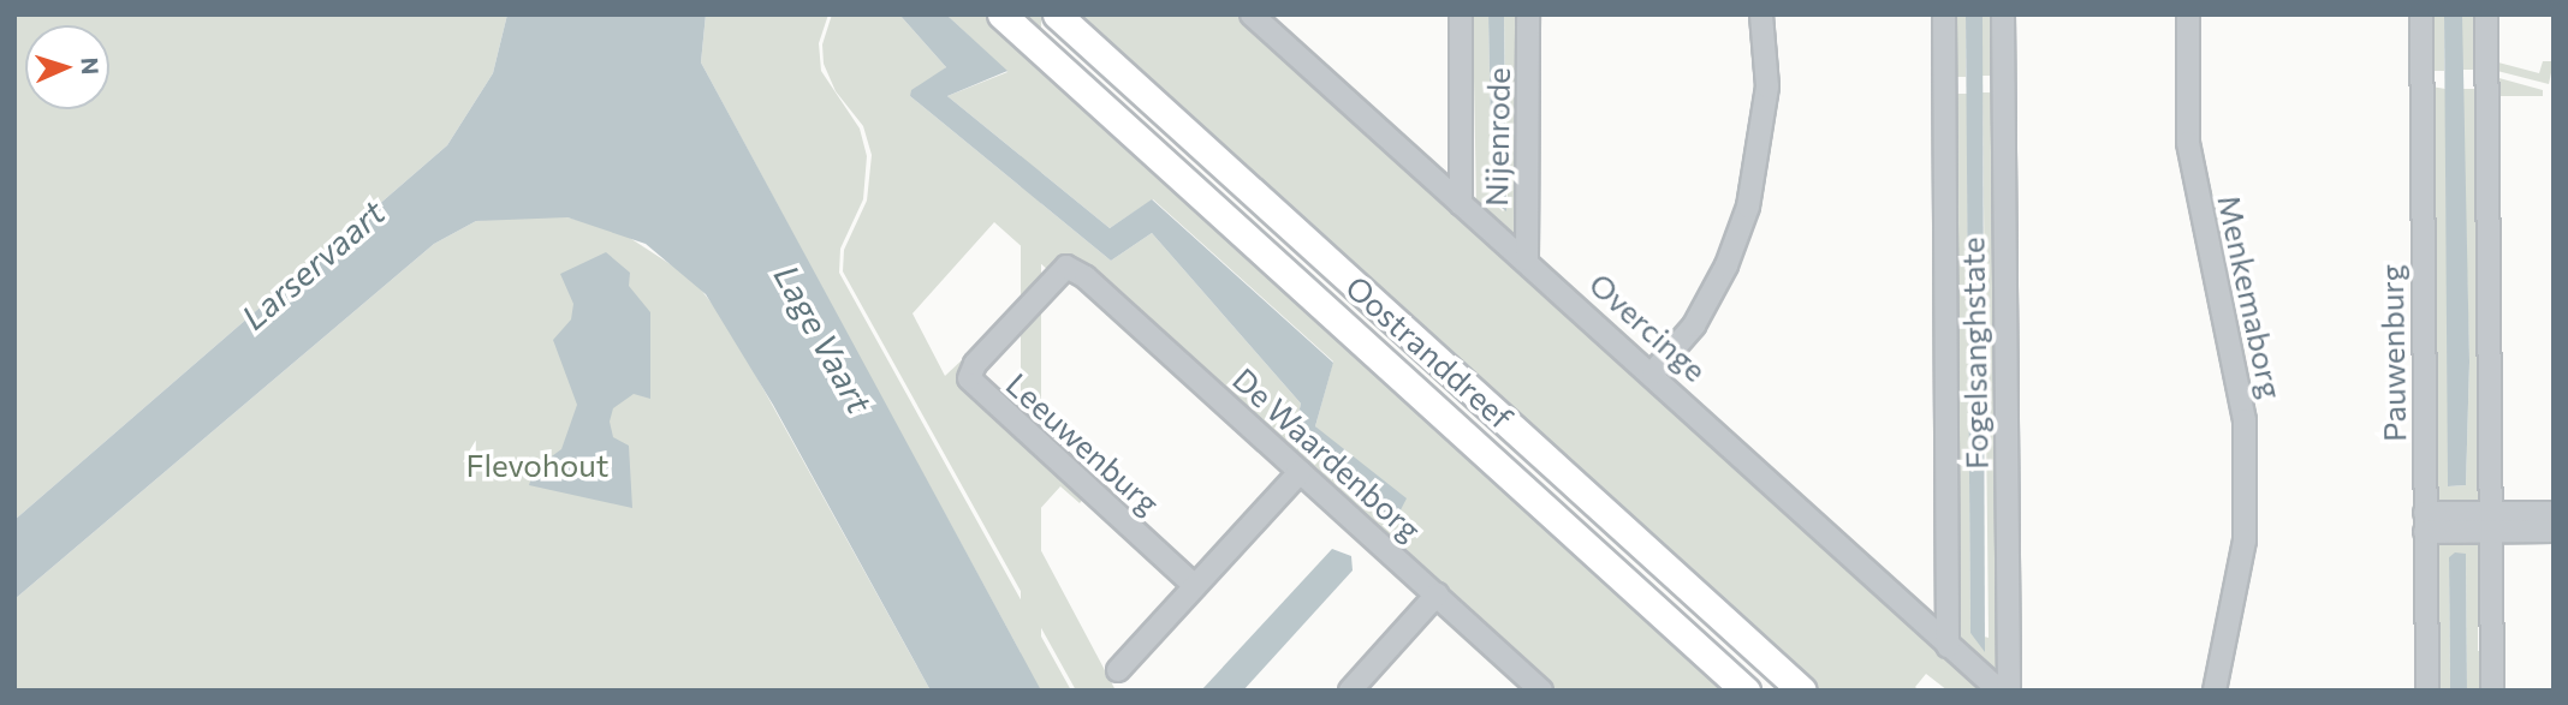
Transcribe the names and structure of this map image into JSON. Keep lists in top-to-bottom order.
{
  "streets": {
    "main road": ["Oostranddreef"],
    "street": [
      "Nijenrode",
      "Menkemaborg",
      "Overcinge",
      "Fogelsanghstate",
      "Pauwenburg",
      "Leeuwenburg",
      "De Waardenborg"
    ]
  },
  "crossings": [
    ["Nijenrode", "Overcinge"],
    ["Overcinge", "Fogelsanghstate"],
    ["Leeuwenburg", "De Waardenborg"]
  ],
  "water": ["Larservaart", "Lage Vaart"],
  "parks": ["Flevohout"],
  "north": "right"
}
